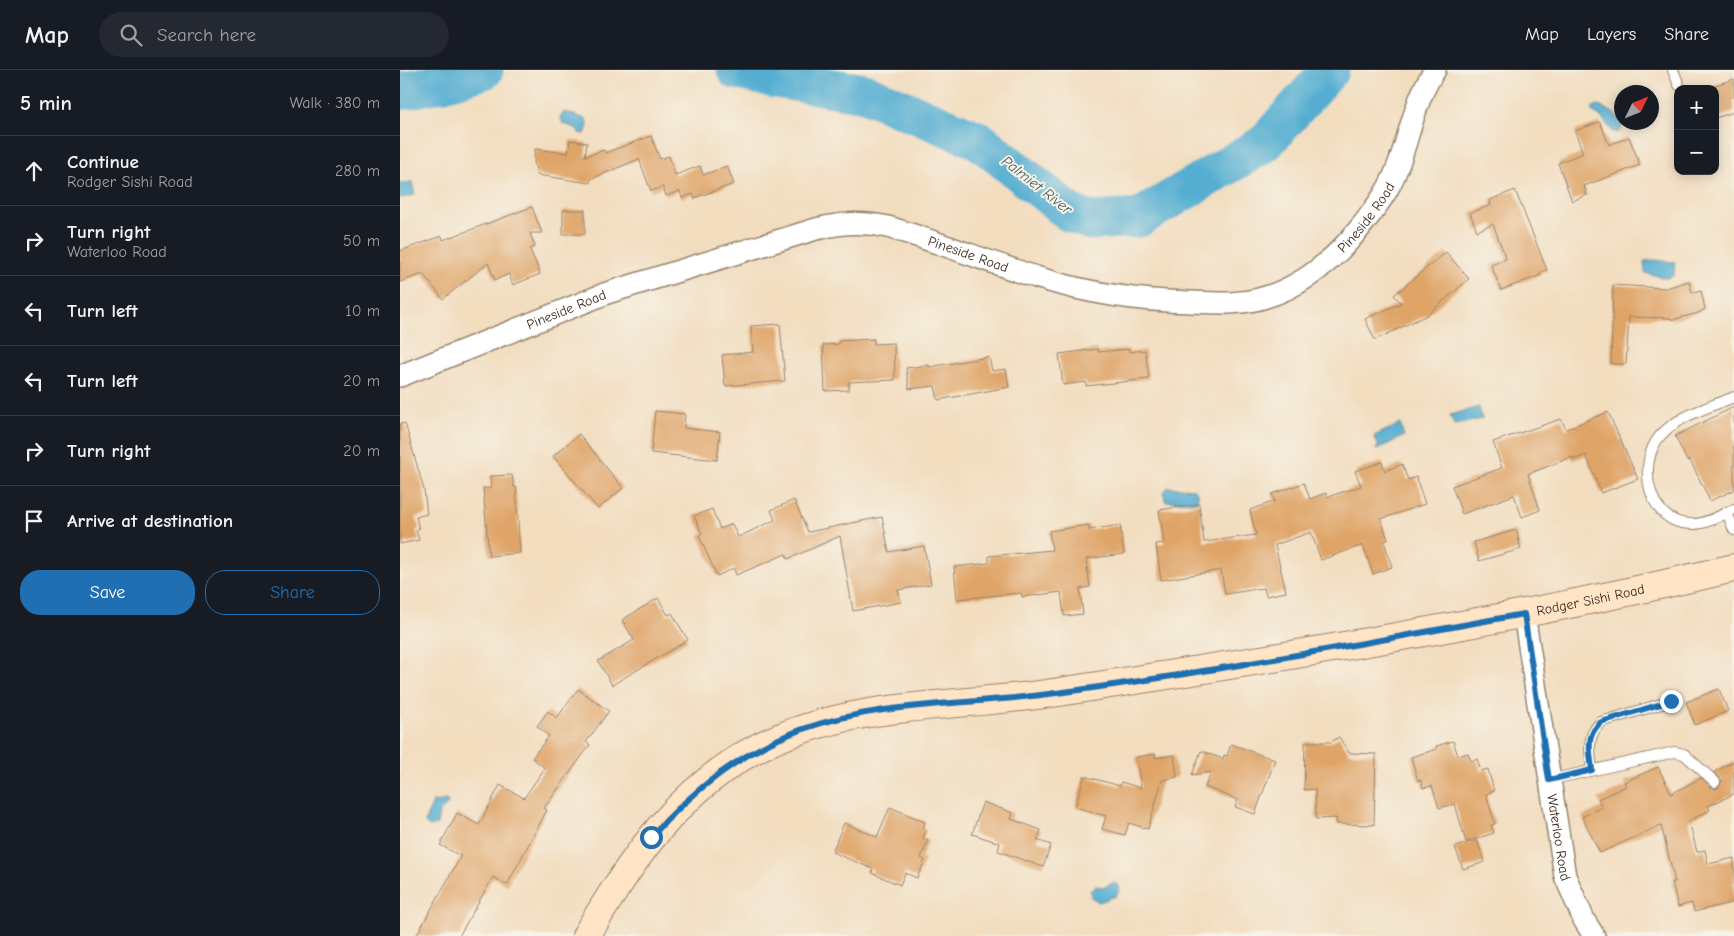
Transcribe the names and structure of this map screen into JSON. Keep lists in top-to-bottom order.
{
  "streets": {
    "main road": ["Rodger Sishi Road"],
    "street": ["Pineside Road", "Waterloo Road"]
  },
  "crossings": [
    ["Rodger Sishi Road", "Waterloo Road"]
  ],
  "water": ["Palmiet River"],
  "north": "top right",
  "page": {
    "header": "Map",
    "search": "Search here",
    "nav": ["Map", "Layers", "Share"],
    "heading": ["5 min", "Walk · 380 m"],
    "map_buttons": ["+", "−"],
    "list": [
      ["Continue", "Rodger Sishi Road", "280 m"],
      ["Turn right", "Waterloo Road", "50 m"],
      ["Turn left", "10 m"],
      ["Turn left", "20 m"],
      ["Turn right", "20 m"],
      "Arrive at destination"
    ],
    "buttons": ["Save", "Share"]
  }
}
